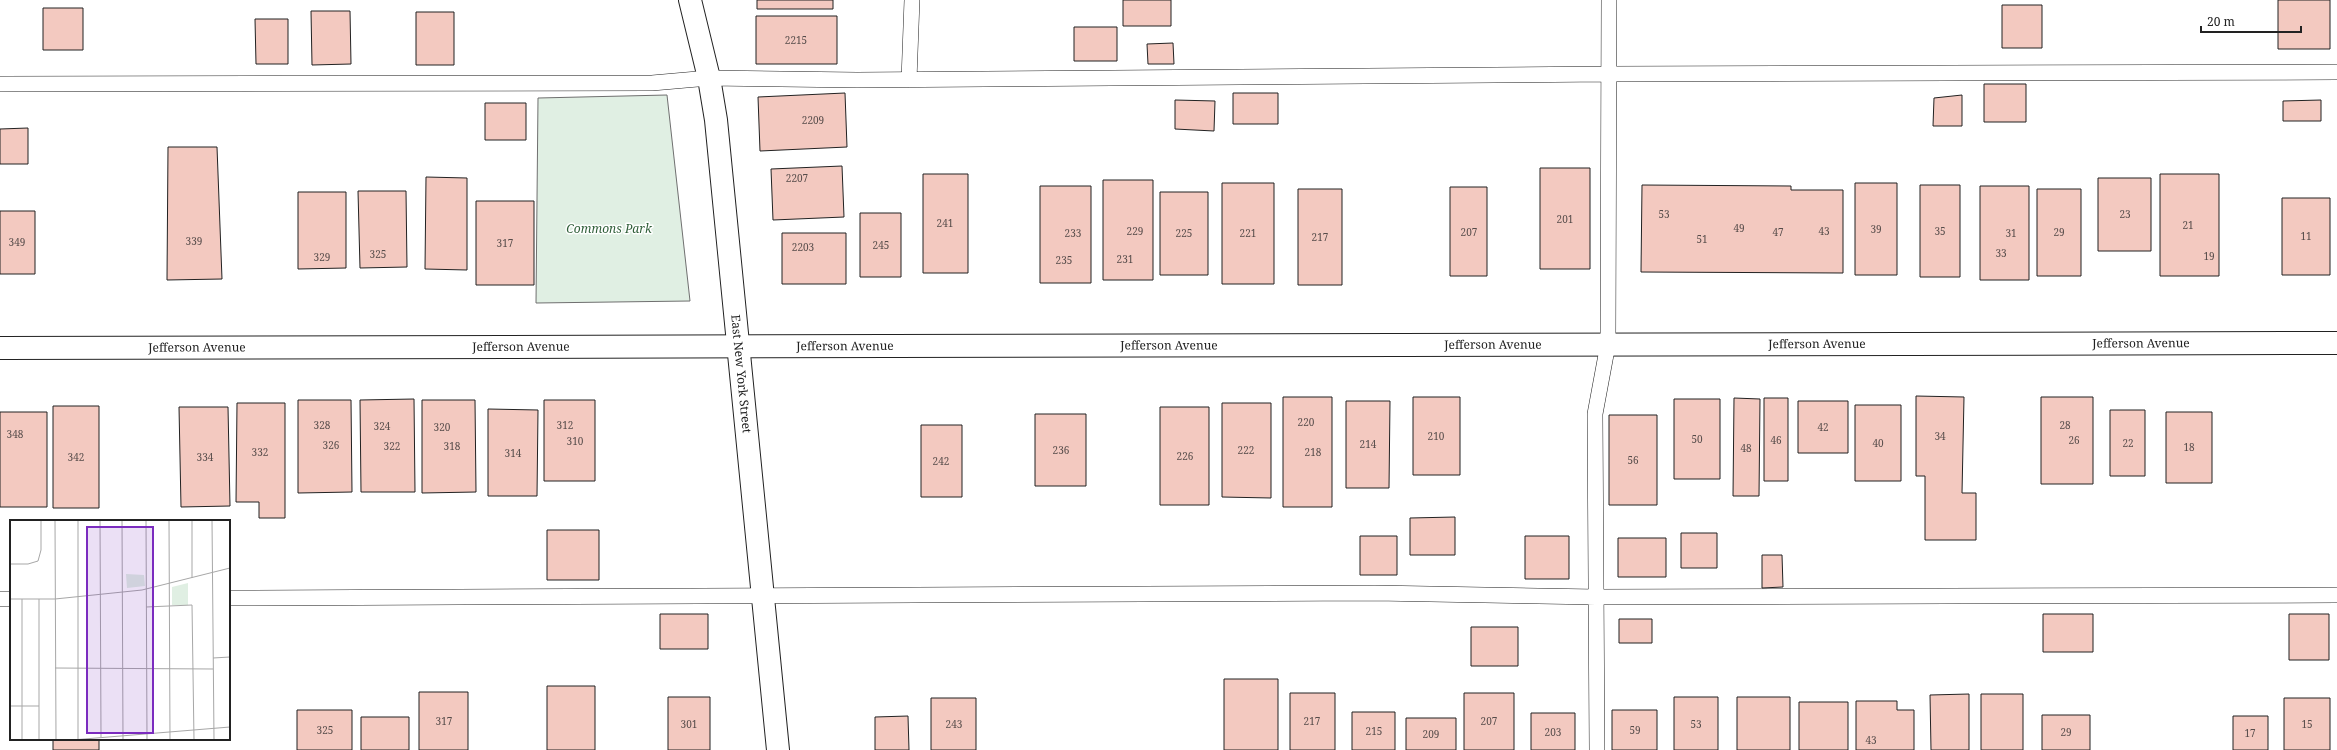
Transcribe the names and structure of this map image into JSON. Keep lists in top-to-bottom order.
{
  "streets": {
    "street": ["Jefferson Avenue", "East New York Street"]
  },
  "crossings": [
    ["Jefferson Avenue", "East New York Street"]
  ],
  "parks": ["Commons Park"],
  "house_numbers": [
    "2215",
    "2209",
    "2207",
    "53",
    "23",
    "201",
    "241",
    "21",
    "49",
    "39",
    "229",
    "43",
    "35",
    "207",
    "47",
    "29",
    "233",
    "225",
    "221",
    "31",
    "11",
    "217",
    "51",
    "339",
    "349",
    "317",
    "245",
    "2203",
    "33",
    "325",
    "19",
    "329",
    "231",
    "235",
    "220",
    "328",
    "312",
    "28",
    "324",
    "320",
    "42",
    "348",
    "210",
    "34",
    "50",
    "46",
    "26",
    "310",
    "40",
    "22",
    "214",
    "326",
    "322",
    "318",
    "18",
    "48",
    "236",
    "222",
    "332",
    "218",
    "314",
    "226",
    "342",
    "334",
    "56",
    "242",
    "317",
    "217",
    "207",
    "301",
    "243",
    "53",
    "15",
    "325",
    "59",
    "215",
    "203",
    "29",
    "17",
    "209",
    "43"
  ],
  "scale_bar": "20 m"
}
